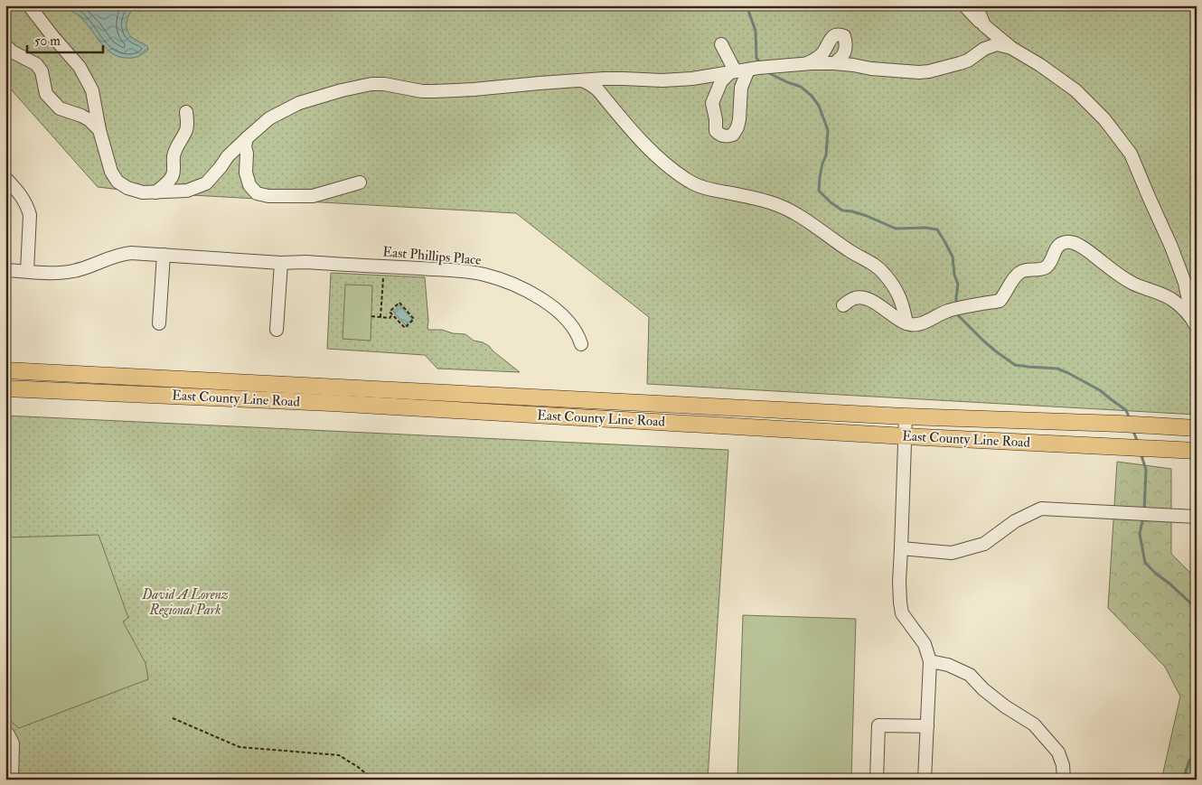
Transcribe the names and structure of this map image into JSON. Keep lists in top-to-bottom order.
{
  "streets": {
    "main road": ["East County Line Road"],
    "street": ["East Phillips Place"]
  },
  "parks": ["David A Lorenz Regional Park"],
  "scale_bar": "50 m"
}
